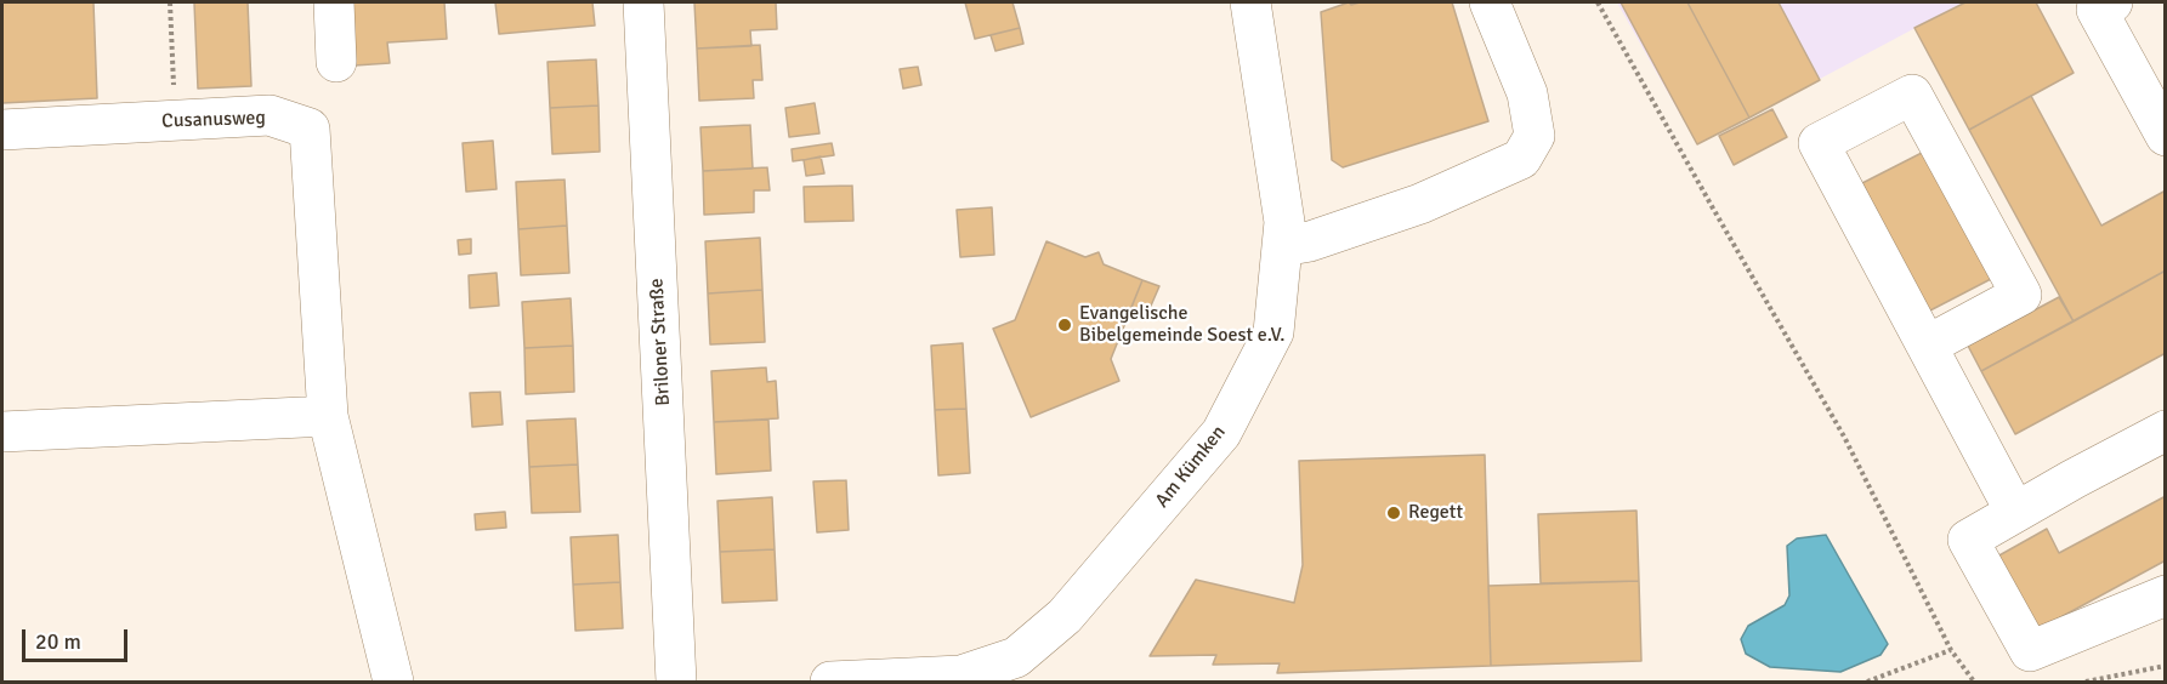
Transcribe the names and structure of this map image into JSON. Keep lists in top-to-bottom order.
{
  "streets": {
    "street": ["Cusanusweg", "Briloner Straße", "Am Kümken"]
  },
  "places": ["Evangelische Bibelgemeinde Soest e.V.", "Regett"],
  "scale_bar": "20 m"
}
